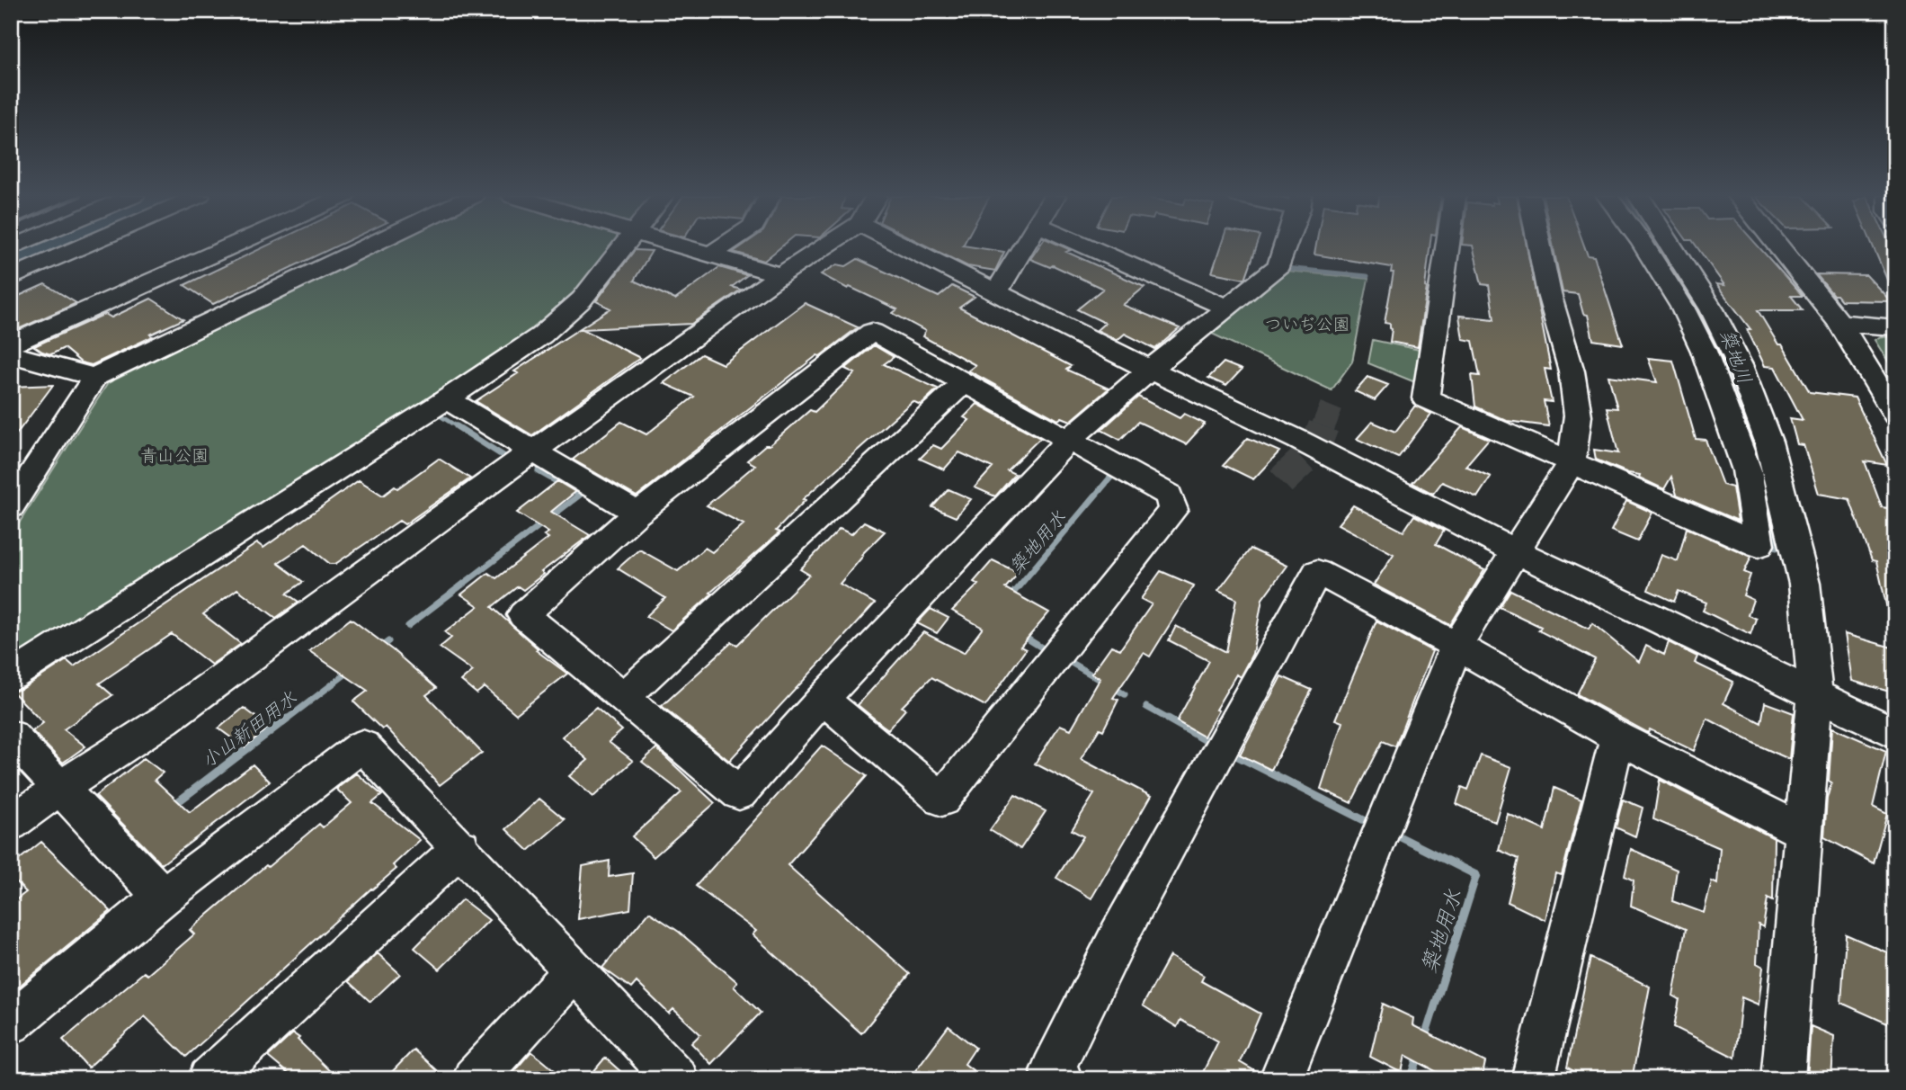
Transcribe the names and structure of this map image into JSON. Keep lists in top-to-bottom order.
{
  "water": ["築地川", "築地用水", "小山新田用水"],
  "parks": ["ついぢ公園", "青山公園"]
}
